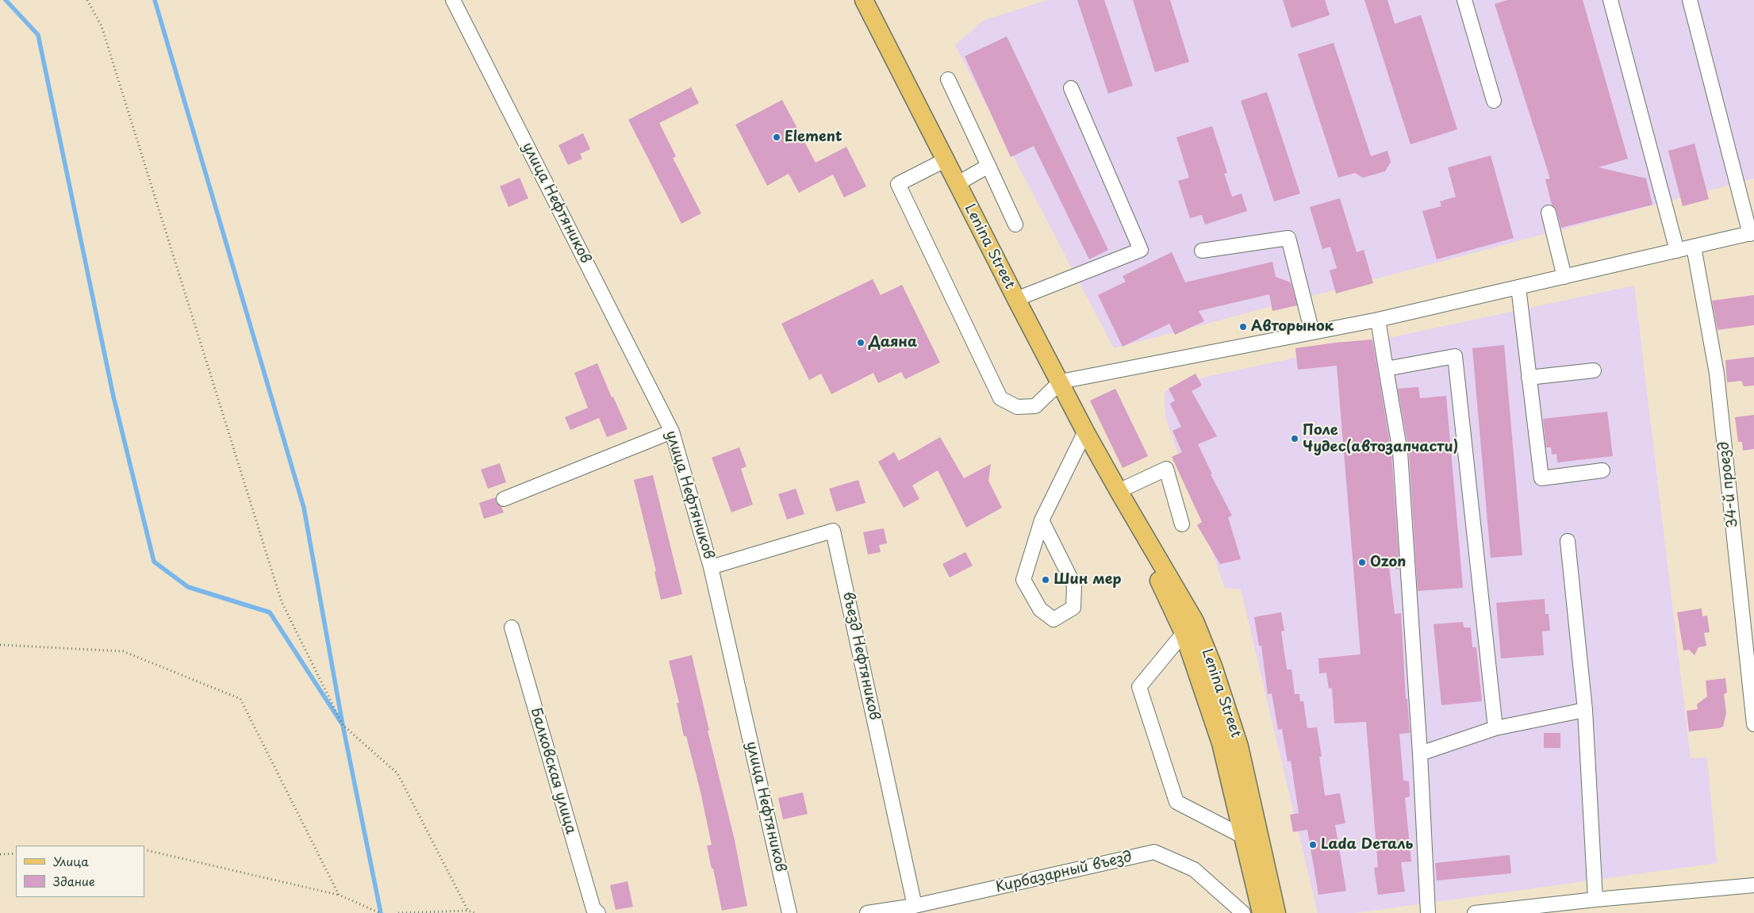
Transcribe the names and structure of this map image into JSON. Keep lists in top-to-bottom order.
{
  "streets": {
    "main road": ["Lenina Street"],
    "street": [
      "улица Нефтяников",
      "34-й проезд",
      "въезд Нефтяников",
      "Балковская улица",
      "Кирбазарный въезд"
    ]
  },
  "crossings": [
    ["улица Нефтяников", "въезд Нефтяников"],
    ["въезд Нефтяников", "Кирбазарный въезд"]
  ],
  "places": [
    "Element",
    "Авторынок",
    "Даяна",
    "Поле Чудес(автозапчасти)",
    "Ozon",
    "Шин мер",
    "Lada Dеталь"
  ],
  "legend": ["Улица", "Здание"]
}
